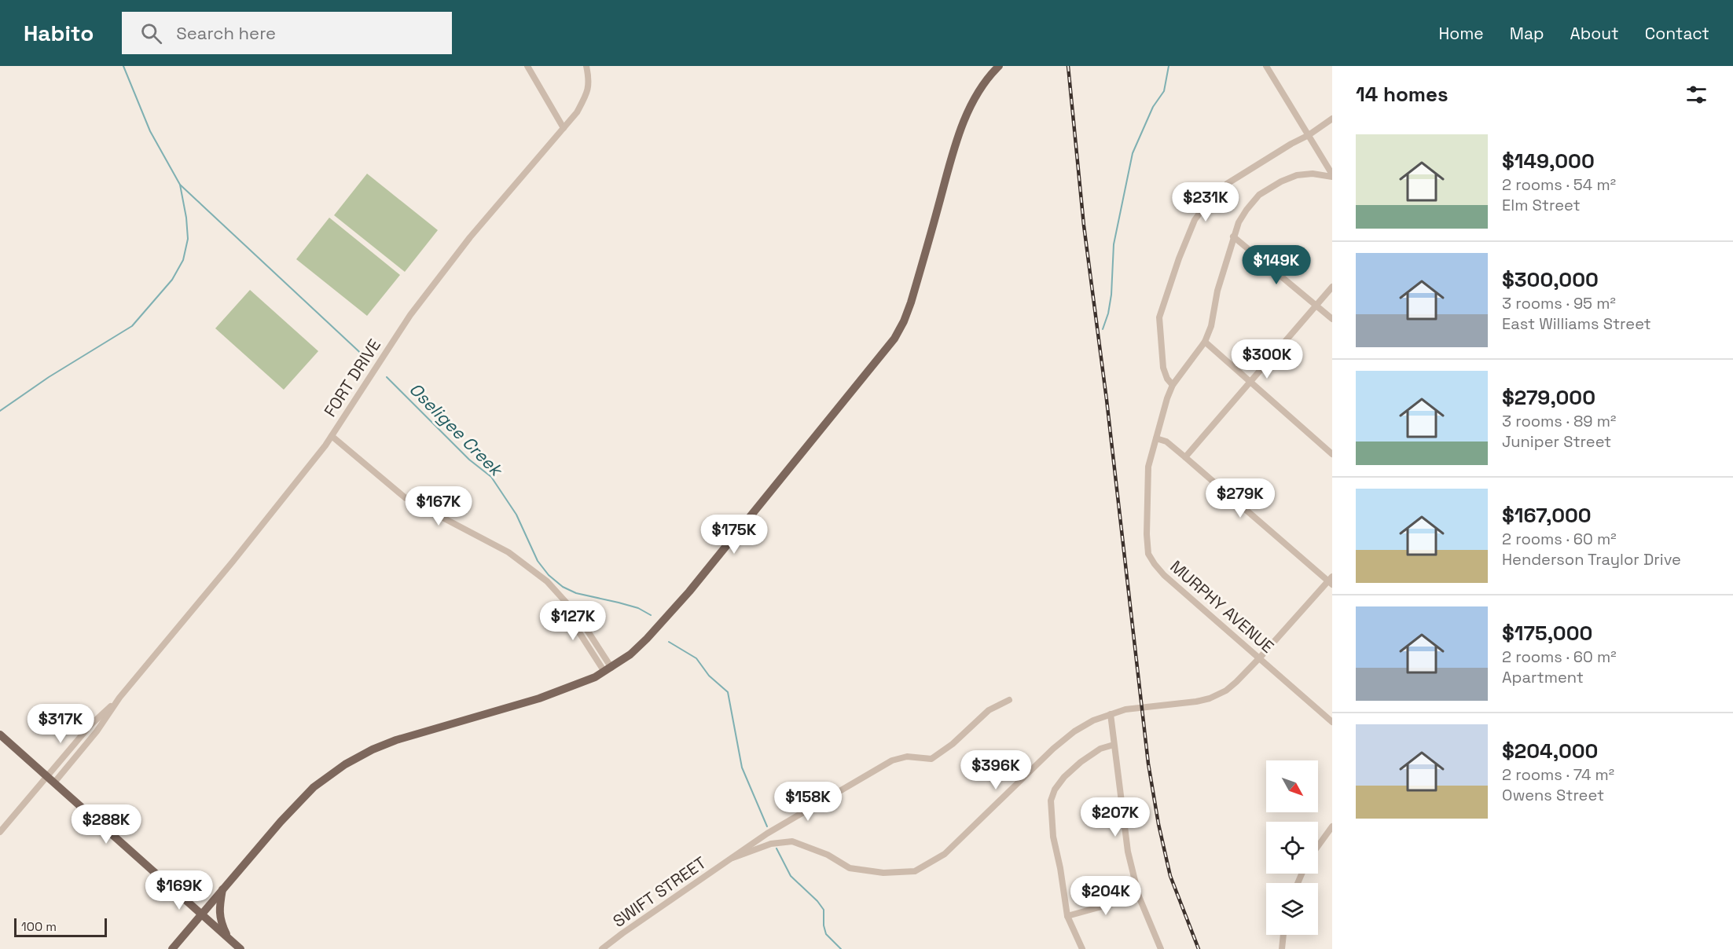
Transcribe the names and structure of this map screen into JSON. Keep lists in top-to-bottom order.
{
  "streets": {
    "street": ["FORT DRIVE", "MURPHY AVENUE", "SWIFT STREET"]
  },
  "crossings": [
    ["MURPHY AVENUE", "SWIFT STREET"]
  ],
  "water": ["Oseligee Creek"],
  "scale_bar": "100 m",
  "north": "bottom right",
  "page": {
    "header": "Habito",
    "search": "Search here",
    "nav": [
      "Home",
      "Map",
      "About",
      "Contact"
    ],
    "heading": "14 homes",
    "list": [
      {
        "name": "$149,000",
        "note": "2 rooms · 54 m² · Elm Street"
      },
      {
        "name": "$300,000",
        "note": "3 rooms · 95 m² · East Williams Street"
      },
      {
        "name": "$279,000",
        "note": "3 rooms · 89 m² · Juniper Street"
      },
      {
        "name": "$167,000",
        "note": "2 rooms · 60 m² · Henderson Traylor Drive"
      },
      {
        "name": "$175,000",
        "note": "2 rooms · 60 m² · Apartment"
      },
      {
        "name": "$204,000",
        "note": "2 rooms · 74 m² · Owens Street"
      }
    ],
    "price": [
      "$231K",
      "$149K",
      "$300K",
      "$279K",
      "$167K",
      "$175K",
      "$127K",
      "$317K",
      "$396K",
      "$158K",
      "$207K",
      "$288K",
      "$169K",
      "$204K"
    ],
    "scale": "100 m"
  }
}
